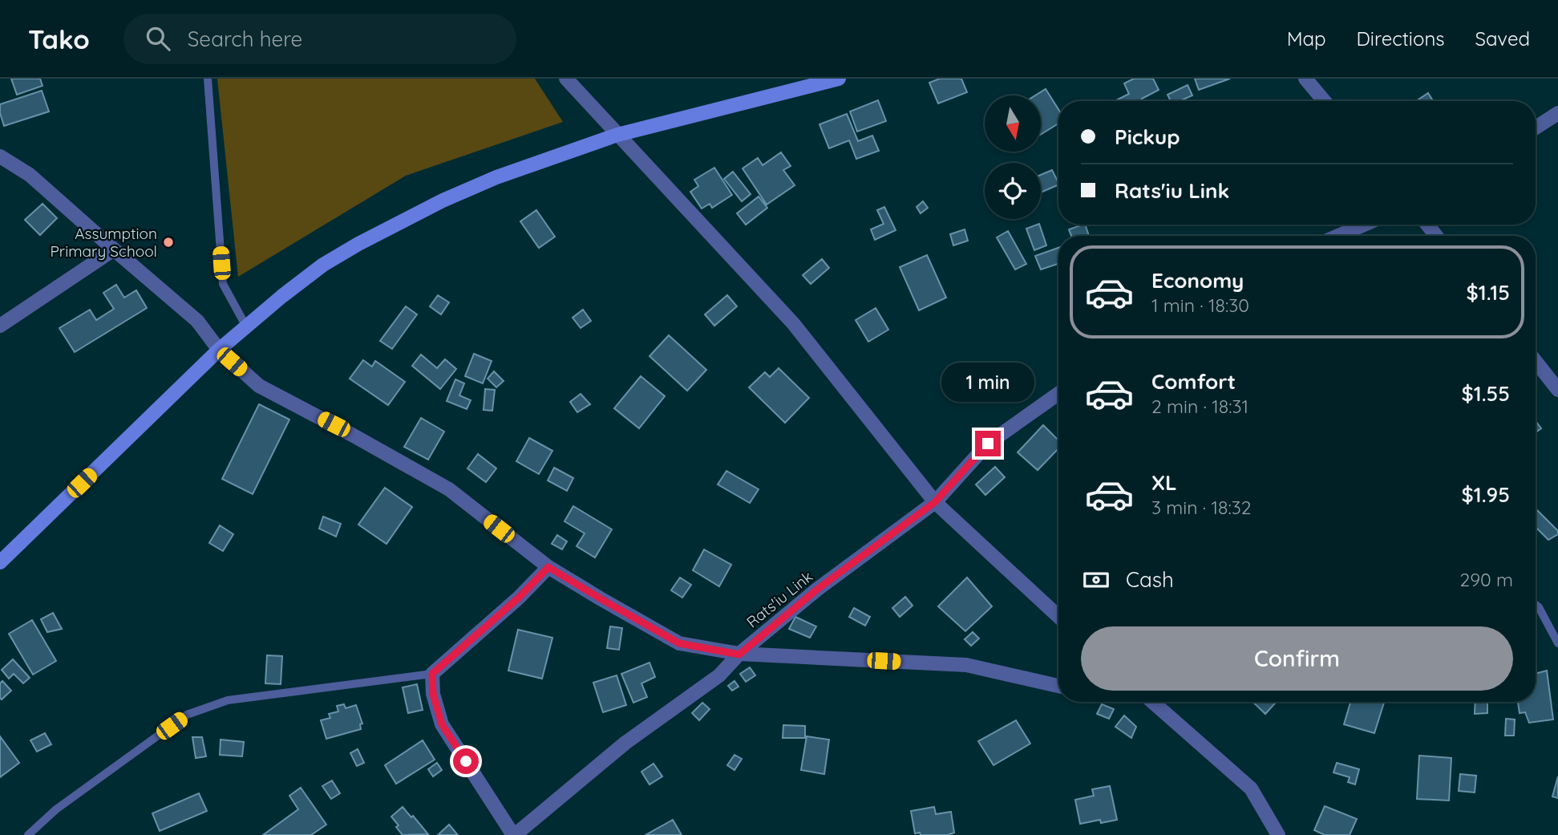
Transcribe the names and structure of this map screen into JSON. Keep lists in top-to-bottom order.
{
  "streets": {
    "street": ["Rats'iu Link"]
  },
  "places": ["Assumption Primary School"],
  "north": "bottom",
  "page": {
    "header": "Tako",
    "search": "Search here",
    "nav": ["Map", "Directions", "Saved"],
    "banner": ["Pickup", "Rats'iu Link"],
    "list": [
      {
        "name": "Economy",
        "note": "1 min · 18:30",
        "value": "$1.15"
      },
      {
        "name": "Comfort",
        "note": "2 min · 18:31",
        "value": "$1.55"
      },
      {
        "name": "XL",
        "note": "3 min · 18:32",
        "value": "$1.95"
      }
    ],
    "bubble": "1 min",
    "pay": ["Cash", "290 m"],
    "buttons": "Confirm"
  }
}
